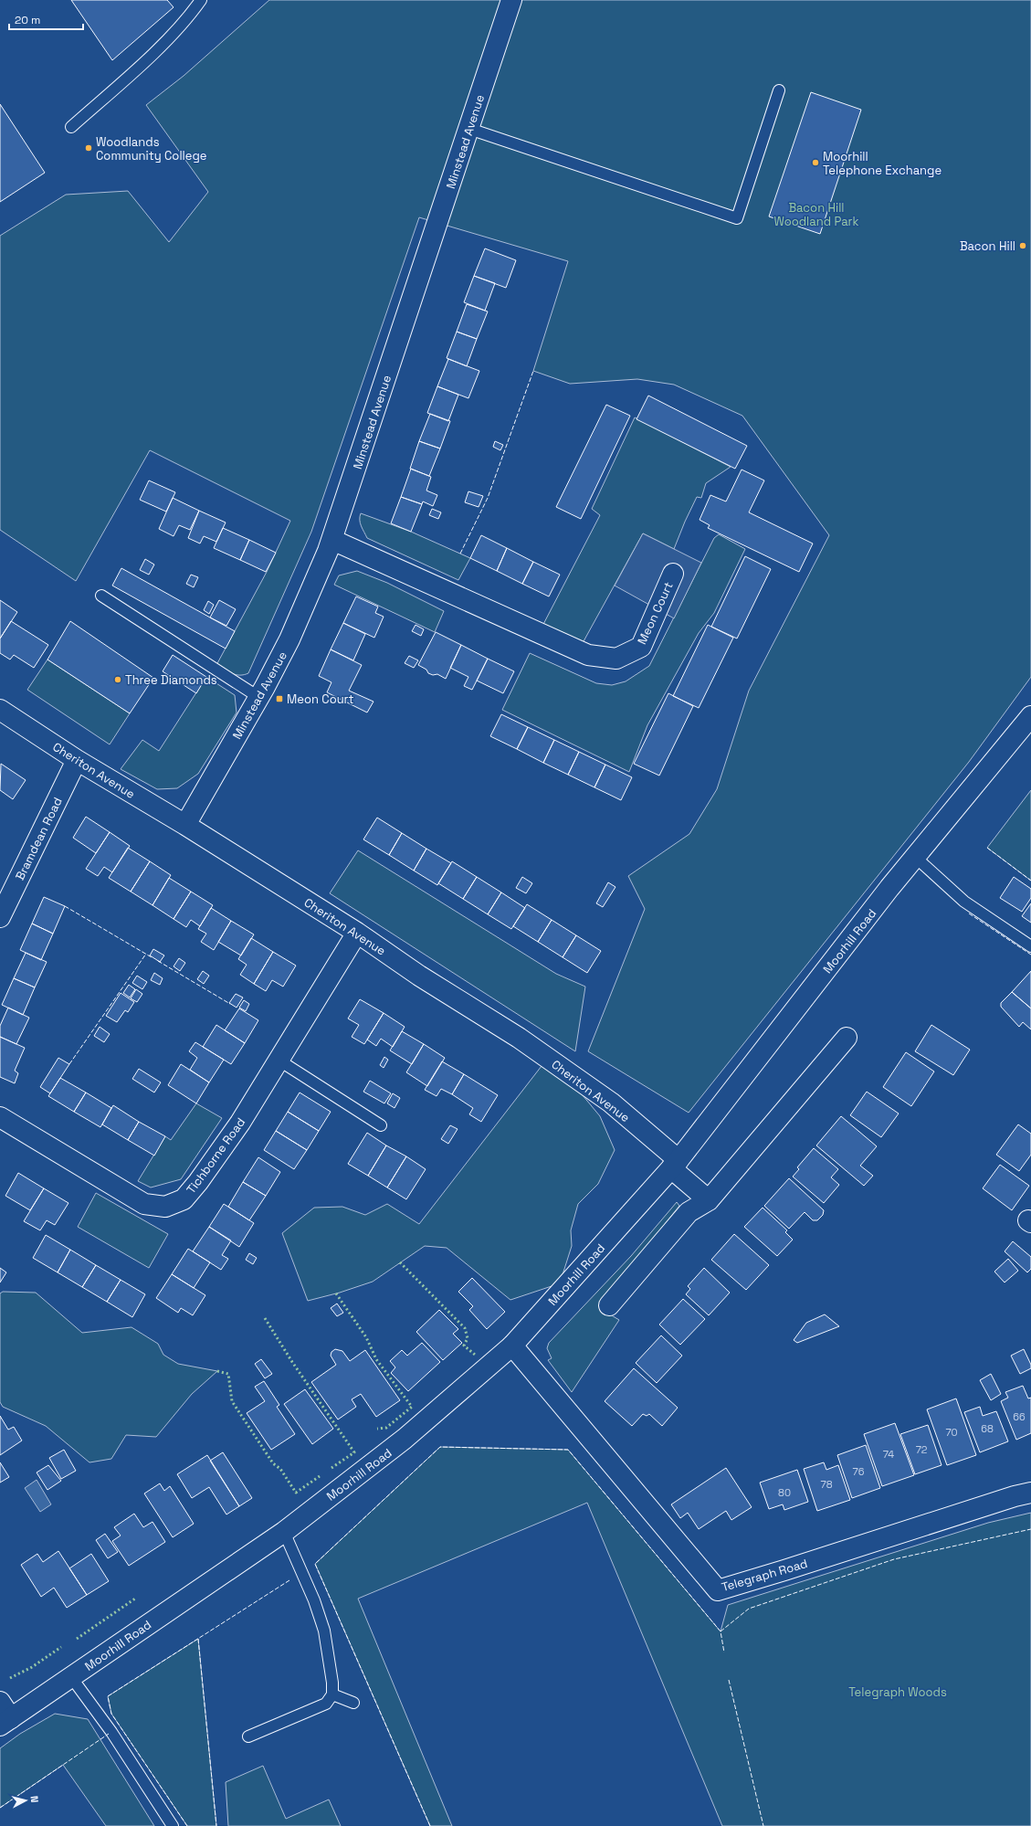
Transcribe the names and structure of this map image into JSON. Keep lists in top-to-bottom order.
{
  "streets": {
    "street": [
      "Minstead Avenue",
      "Meon Court",
      "Cheriton Avenue",
      "Bramdean Road",
      "Moorhill Road",
      "Tichborne Road",
      "Telegraph Road"
    ]
  },
  "crossings": [
    ["Minstead Avenue", "Meon Court"],
    ["Minstead Avenue", "Cheriton Avenue"],
    ["Cheriton Avenue", "Bramdean Road"],
    ["Cheriton Avenue", "Moorhill Road"],
    ["Cheriton Avenue", "Tichborne Road"],
    ["Moorhill Road", "Telegraph Road"]
  ],
  "parks": ["Bacon Hill Woodland Park", "Telegraph Woods"],
  "places": {
    "other": [
      "Woodlands Community College",
      "Moorhill Telephone Exchange",
      "Bacon Hill",
      "Three Diamonds"
    ],
    "transit": ["Meon Court"]
  },
  "house_numbers": [
    "66",
    "68",
    "70",
    "72",
    "74",
    "76",
    "78",
    "80"
  ],
  "scale_bar": "20 m",
  "north": "right"
}
